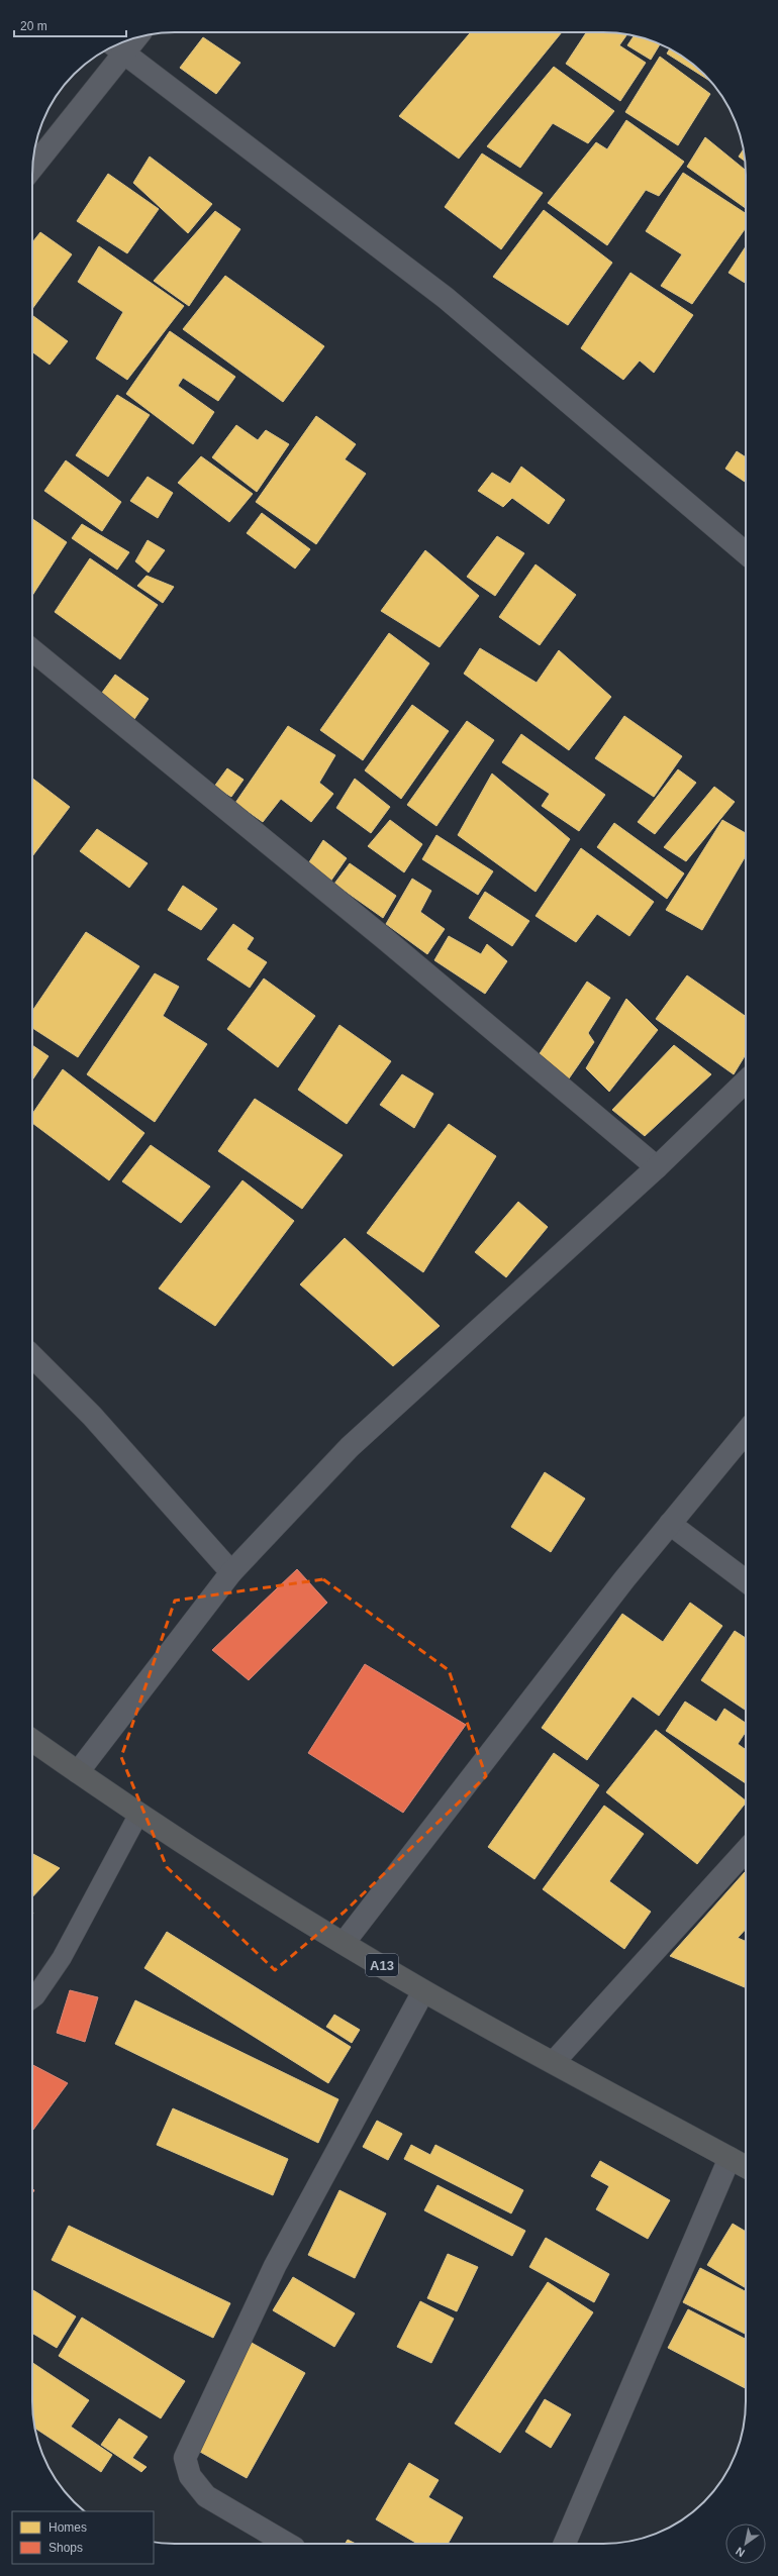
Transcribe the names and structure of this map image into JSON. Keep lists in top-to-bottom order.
{
  "streets": {
    "highway": ["A13"]
  },
  "legend": ["Homes", "Shops"],
  "scale_bar": "20 m",
  "north": "bottom left"
}
